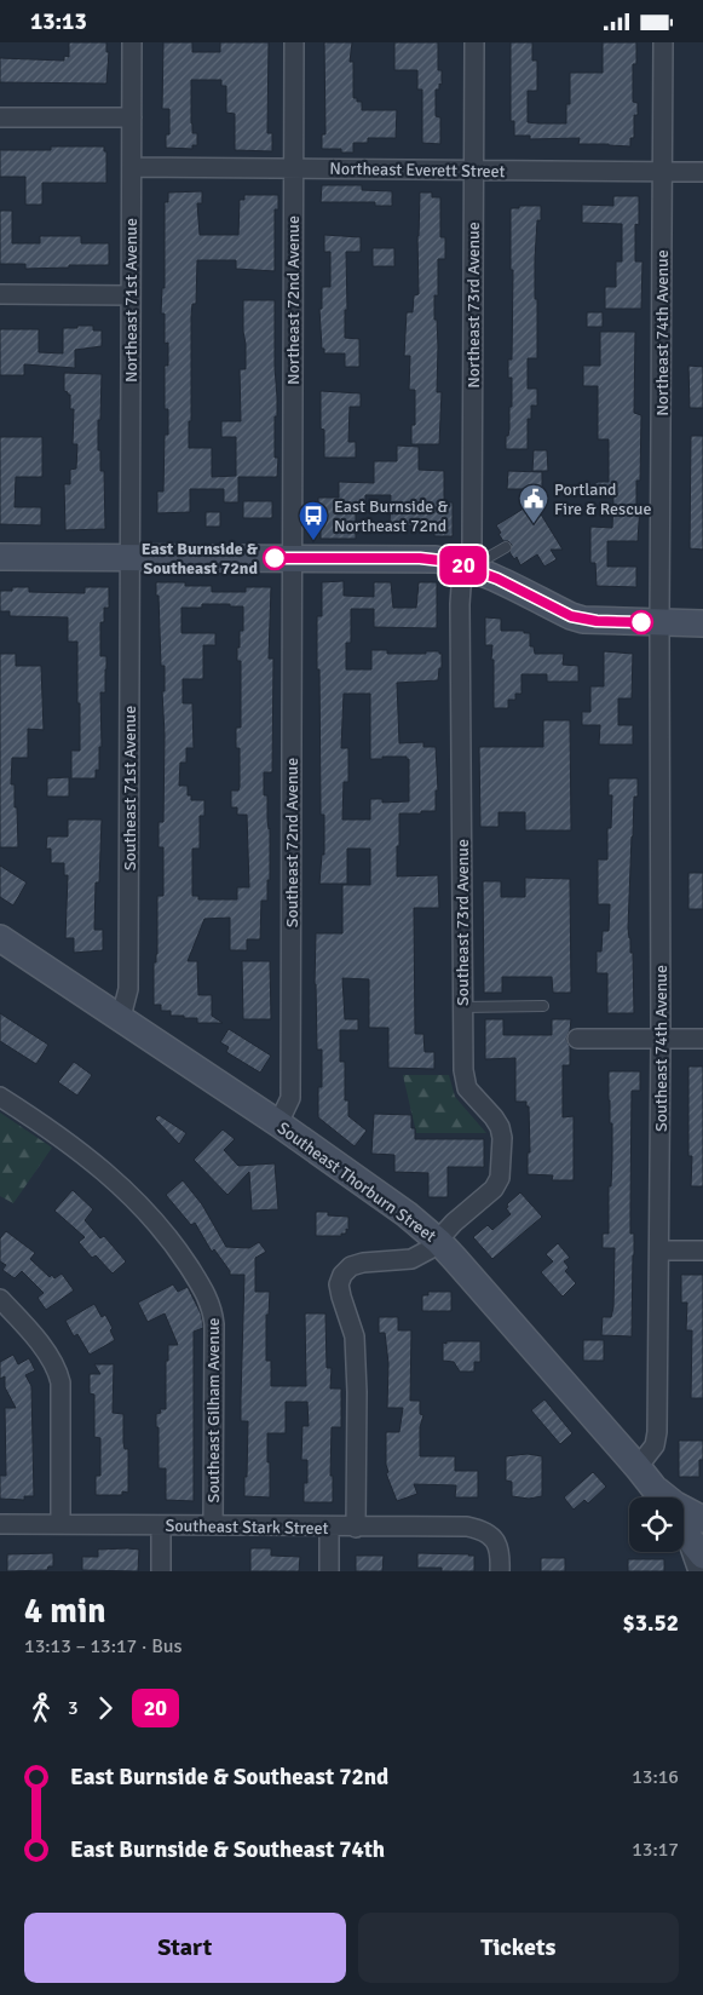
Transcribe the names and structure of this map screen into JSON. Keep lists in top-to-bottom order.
{
  "streets": {
    "main road": ["Southeast Thorburn Street"],
    "street": [
      "Northeast Everett Street",
      "Northeast 71st Avenue",
      "Northeast 72nd Avenue",
      "Northeast 73rd Avenue",
      "Northeast 74th Avenue",
      "Southeast 71st Avenue",
      "Southeast 72nd Avenue",
      "Southeast 73rd Avenue",
      "Southeast 74th Avenue",
      "Southeast Gilham Avenue",
      "Southeast Stark Street"
    ]
  },
  "crossings": [
    ["Northeast Everett Street", "Northeast 71st Avenue"],
    ["Northeast Everett Street", "Northeast 72nd Avenue"],
    ["Northeast Everett Street", "Northeast 73rd Avenue"],
    ["Northeast Everett Street", "Northeast 74th Avenue"],
    ["Northeast 71st Avenue", "Southeast 71st Avenue"],
    ["Northeast 72nd Avenue", "Southeast 72nd Avenue"],
    ["Northeast 73rd Avenue", "Southeast 73rd Avenue"],
    ["Northeast 74th Avenue", "Southeast 74th Avenue"],
    ["Southeast 71st Avenue", "Southeast Thorburn Street"],
    ["Southeast 72nd Avenue", "Southeast Thorburn Street"],
    ["Southeast 73rd Avenue", "Southeast Thorburn Street"],
    ["Southeast 74th Avenue", "Southeast Thorburn Street"],
    ["Southeast Gilham Avenue", "Southeast Stark Street"]
  ],
  "places": {
    "public building": ["Portland Fire & Rescue"],
    "bus stop": ["East Burnside & Northeast 72nd"],
    "other": ["East Burnside & Southeast 72nd"]
  },
  "lines": ["bus line 20"],
  "page": {
    "status": "13:13",
    "on_map": "20",
    "heading": ["4 min", "13:13 – 13:17 · Bus", "$3.52"],
    "legs": ["3", "20"],
    "list": [
      {
        "name": "East Burnside & Southeast 72nd",
        "value": "13:16"
      },
      {
        "name": "East Burnside & Southeast 74th",
        "value": "13:17"
      }
    ],
    "buttons": ["Start", "Tickets"]
  }
}
